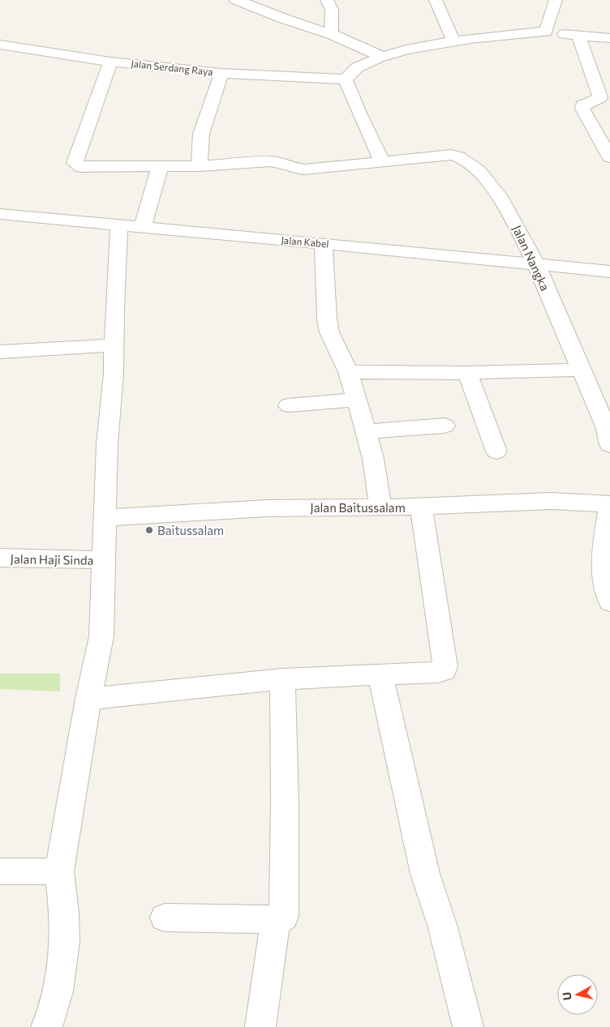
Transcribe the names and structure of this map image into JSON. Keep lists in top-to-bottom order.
{
  "streets": {
    "street": [
      "Jalan Serdang Raya",
      "Jalan Kabel",
      "Jalan Nangka",
      "Jalan Baitussalam",
      "Jalan Haji Sinda"
    ]
  },
  "crossings": [
    ["Jalan Serdang Raya", "Jalan Nangka"],
    ["Jalan Kabel", "Jalan Nangka"]
  ],
  "places": ["Baitussalam"],
  "north": "left"
}
